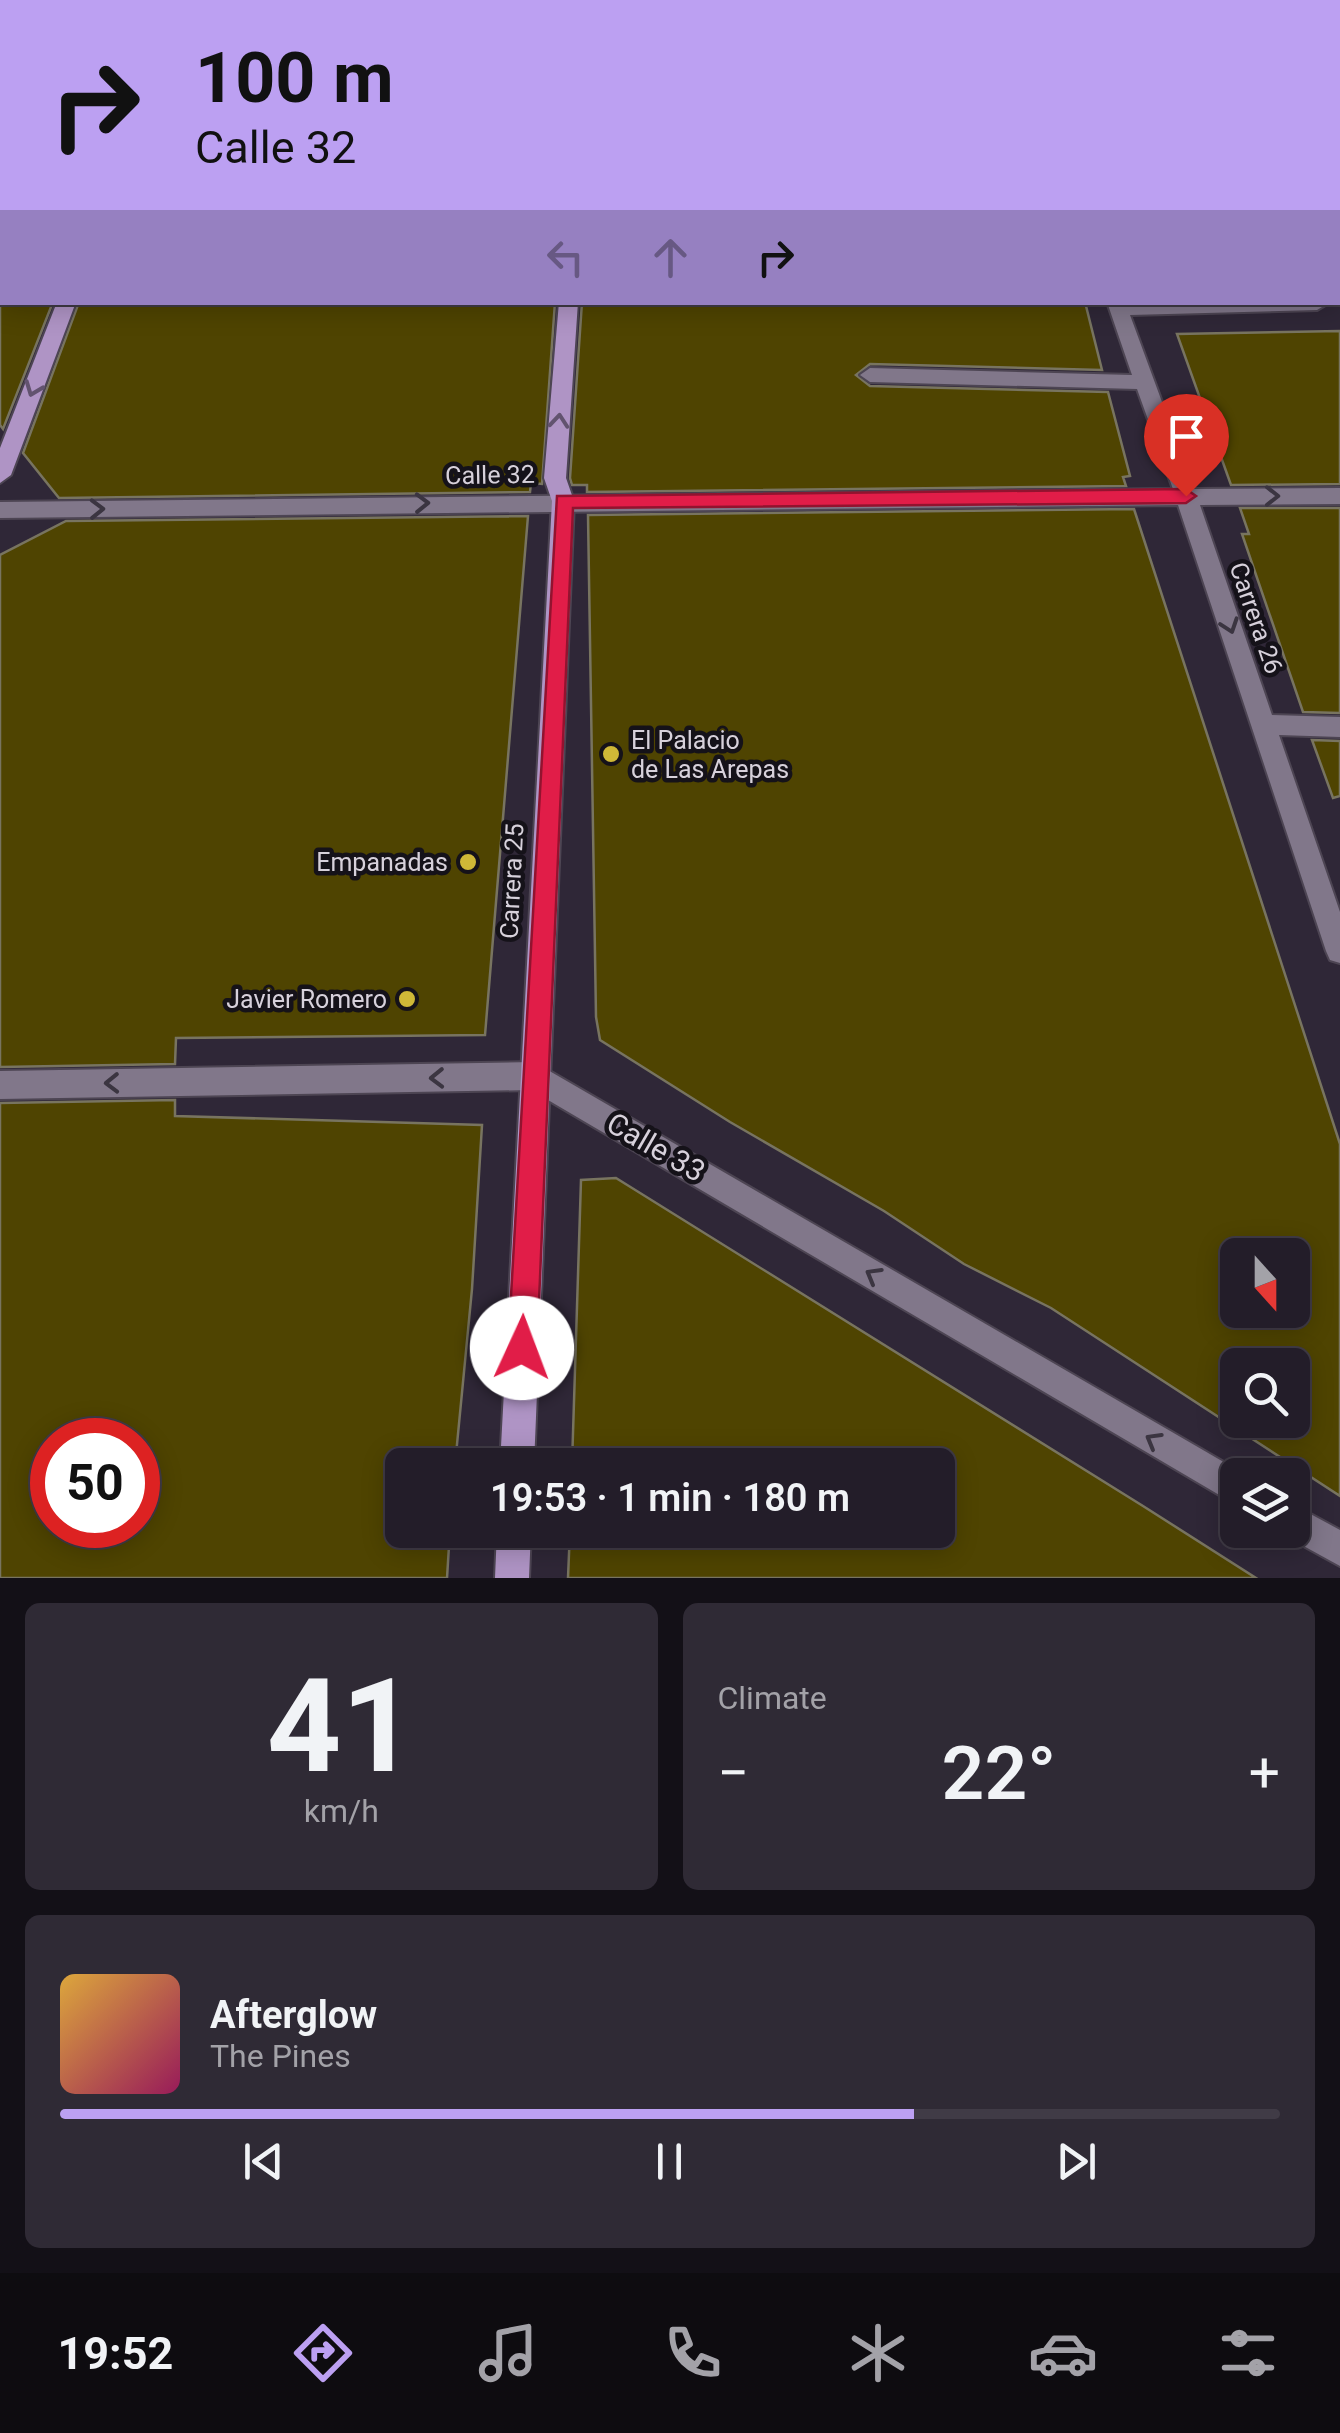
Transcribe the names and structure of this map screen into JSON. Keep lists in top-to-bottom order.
{
  "streets": {
    "main road": ["Carrera 25"],
    "street": ["Calle 32", "Carrera 26", "Calle 33"]
  },
  "crossings": [
    ["Calle 32", "Carrera 26"],
    ["Calle 32", "Carrera 25"],
    ["Carrera 25", "Calle 33"]
  ],
  "one_way": ["Calle 32", "Carrera 26", "Calle 33"],
  "places": ["El Palacio de Las Arepas", "Empanadas", "Javier Romero"],
  "north": "bottom",
  "page": {
    "turn": ["100 m", "Calle 32"],
    "limit": "50",
    "trip": "19:53 · 1 min · 180 m",
    "tile": [
      ["41", "km/h"],
      "Climate"
    ],
    "heat": ["−", "22°", "+"],
    "song": ["Afterglow", "The Pines"],
    "tabs": "19:52"
  }
}
